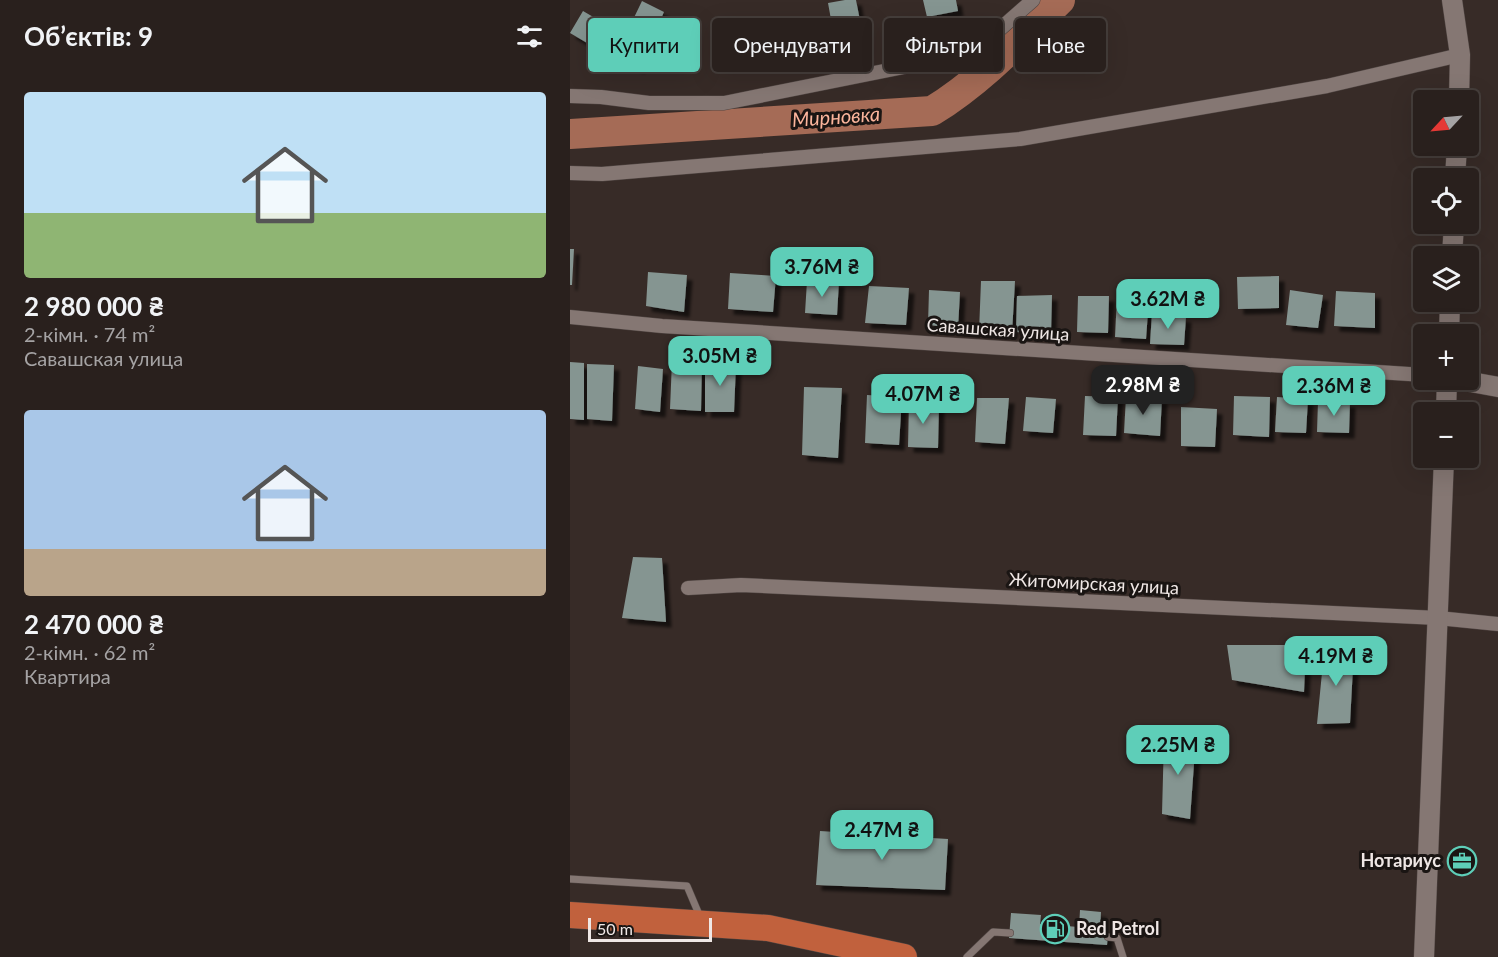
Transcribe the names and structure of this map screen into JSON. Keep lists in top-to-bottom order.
{
  "streets": {
    "street": ["Савашская улица", "Житомирская улица"]
  },
  "water": ["Мирновка"],
  "places": {
    "office": ["Нотариус"],
    "fuel station": ["Red Petrol"]
  },
  "scale_bar": "50 m",
  "north": "bottom left",
  "page": {
    "heading": "Об’єктів: 9",
    "chip": [
      "Купити",
      "Орендувати",
      "Фільтри",
      "Нове"
    ],
    "list": [
      {
        "name": "2 980 000 ₴",
        "note": "2-кімн. · 74 m² · Савашская улица"
      },
      {
        "name": "2 470 000 ₴",
        "note": "2-кімн. · 62 m² · Квартира"
      }
    ],
    "map_buttons": ["+", "−"],
    "price": [
      "3.76M ₴",
      "3.62M ₴",
      "3.05M ₴",
      "2.98M ₴",
      "2.36M ₴",
      "4.07M ₴",
      "4.19M ₴",
      "2.25M ₴",
      "2.47M ₴"
    ],
    "scale": "50 m"
  }
}
